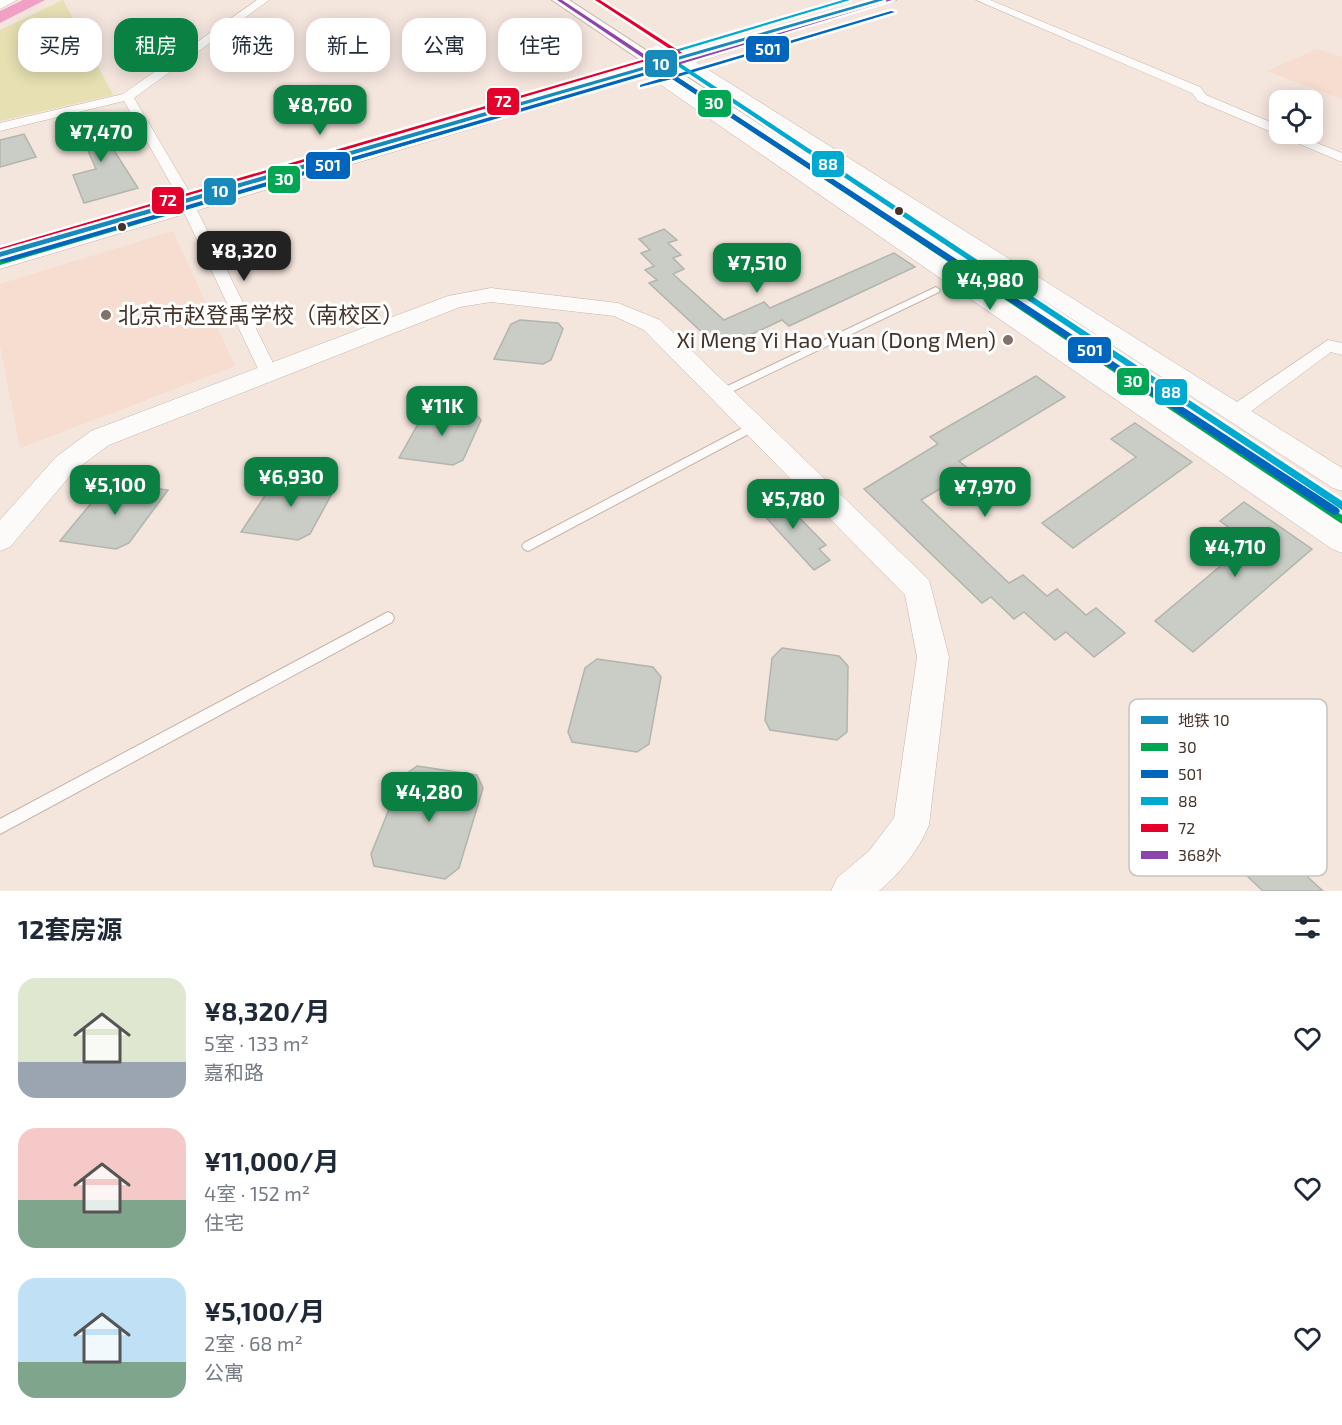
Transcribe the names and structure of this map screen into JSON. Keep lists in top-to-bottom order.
{
  "places": ["北京市赵登禹学校（南校区）", "Xi Meng Yi Hao Yuan (Dong Men)"],
  "lines": [
    "metro line 10",
    "transit line 88",
    "transit line 72",
    "transit line 368外",
    "transit line 501",
    "transit line 30"
  ],
  "legend": [
    "地铁 10",
    "30",
    "501",
    "88",
    "72",
    "368外"
  ],
  "page": {
    "chip": [
      "买房",
      "租房",
      "筛选",
      "新上",
      "公寓",
      "住宅"
    ],
    "price": [
      "¥8,760",
      "¥7,470",
      "¥8,320",
      "¥7,510",
      "¥4,980",
      "¥11K",
      "¥6,930",
      "¥5,100",
      "¥7,970",
      "¥5,780",
      "¥4,710",
      "¥4,280"
    ],
    "heading": "12套房源",
    "list": [
      {
        "name": "¥8,320/月",
        "note": "5室 · 133 m² · 嘉和路"
      },
      {
        "name": "¥11,000/月",
        "note": "4室 · 152 m² · 住宅"
      },
      {
        "name": "¥5,100/月",
        "note": "2室 · 68 m² · 公寓"
      }
    ]
  }
}
